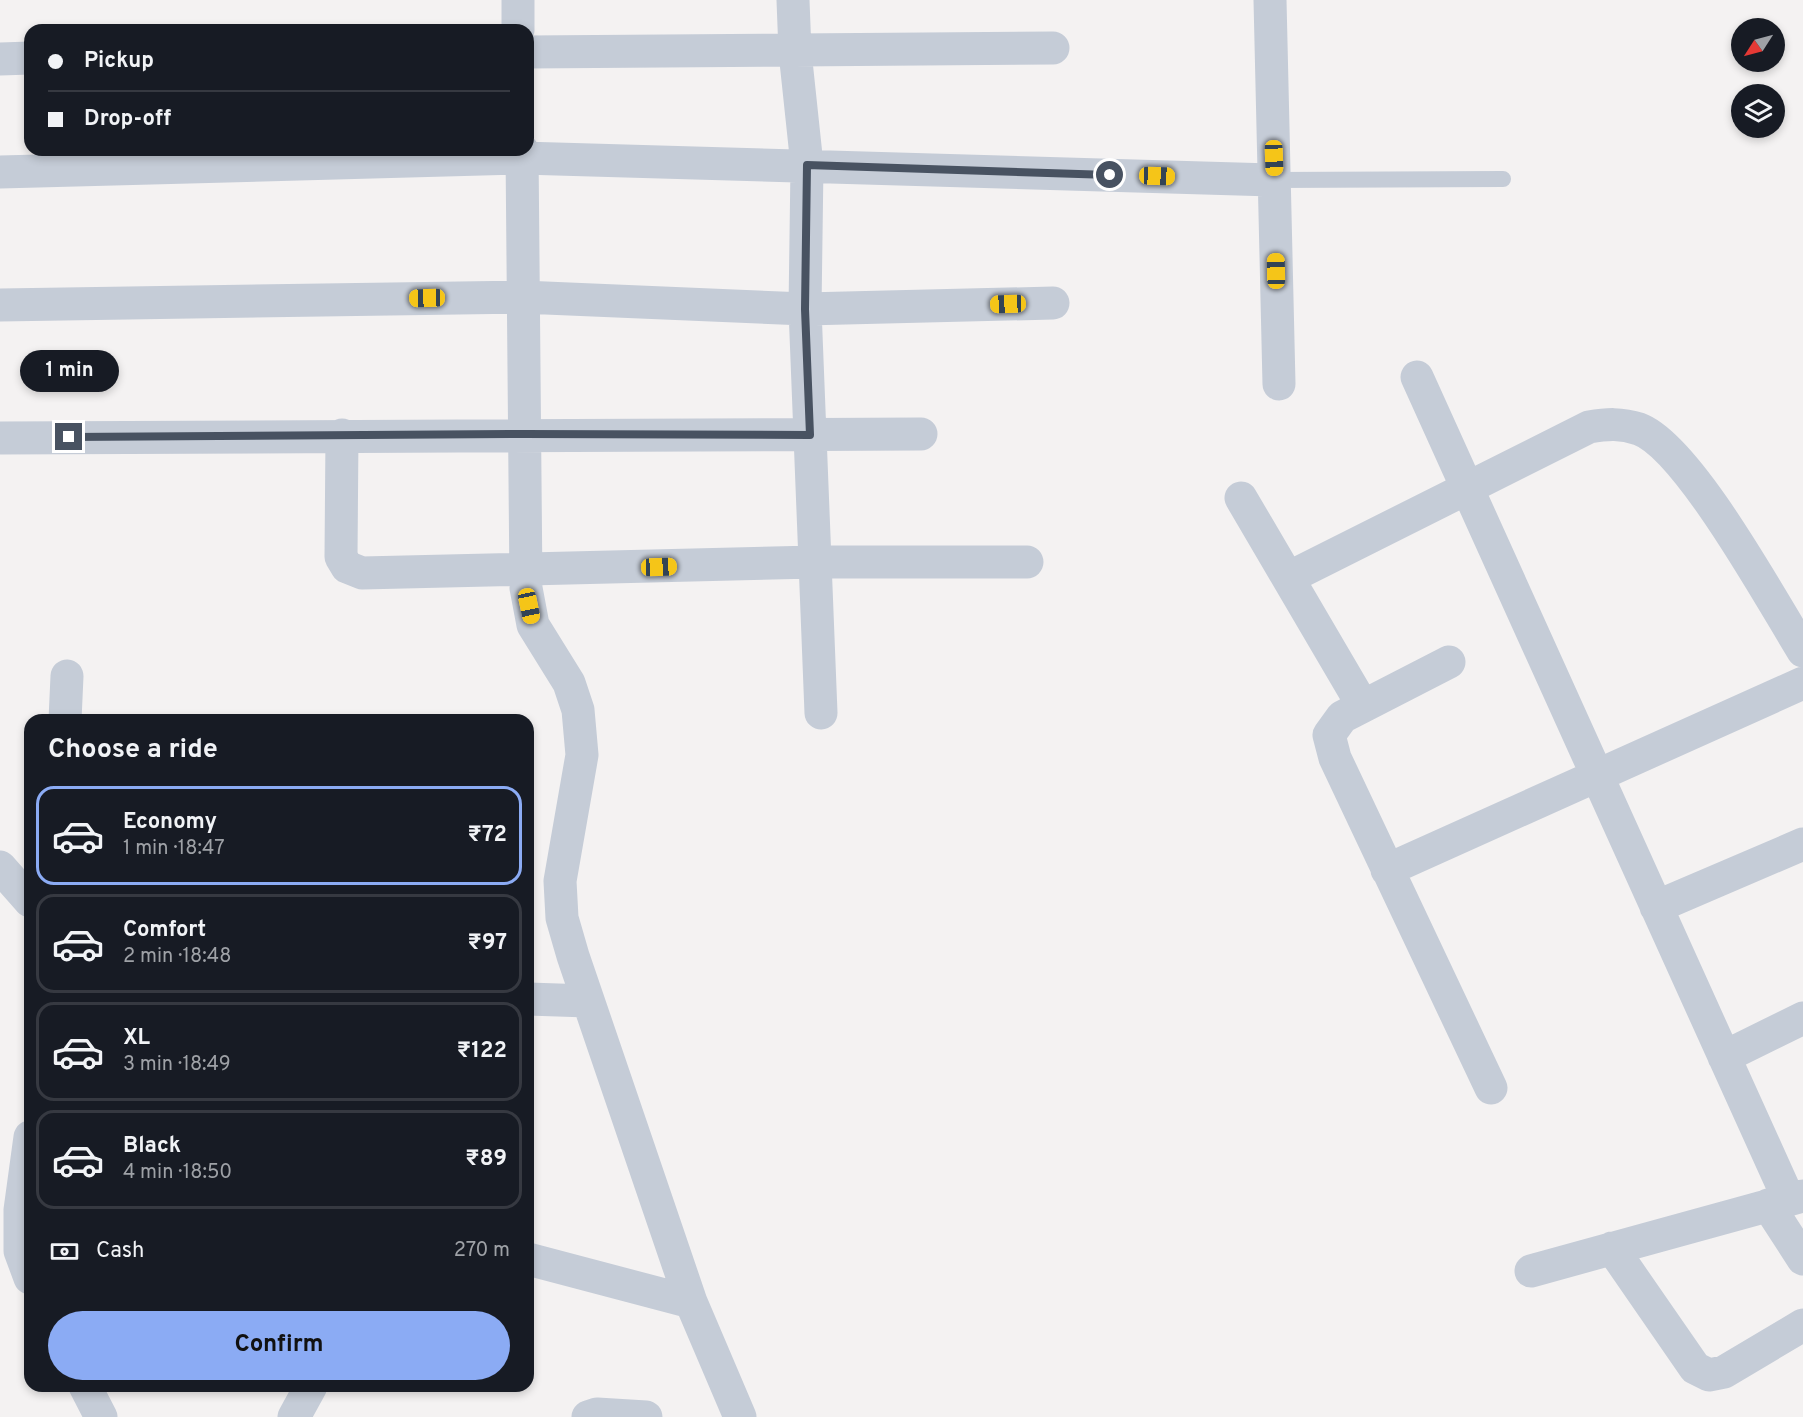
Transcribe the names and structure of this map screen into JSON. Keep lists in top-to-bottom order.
{
  "north": "bottom left",
  "page": {
    "banner": ["Pickup", "Drop-off"],
    "bubble": "1 min",
    "heading": "Choose a ride",
    "list": [
      {
        "name": "Economy",
        "note": "1 min · 18:47",
        "value": "₹72"
      },
      {
        "name": "Comfort",
        "note": "2 min · 18:48",
        "value": "₹97"
      },
      {
        "name": "XL",
        "note": "3 min · 18:49",
        "value": "₹122"
      },
      {
        "name": "Black",
        "note": "4 min · 18:50",
        "value": "₹89"
      }
    ],
    "pay": ["Cash", "270 m"],
    "buttons": "Confirm"
  }
}
